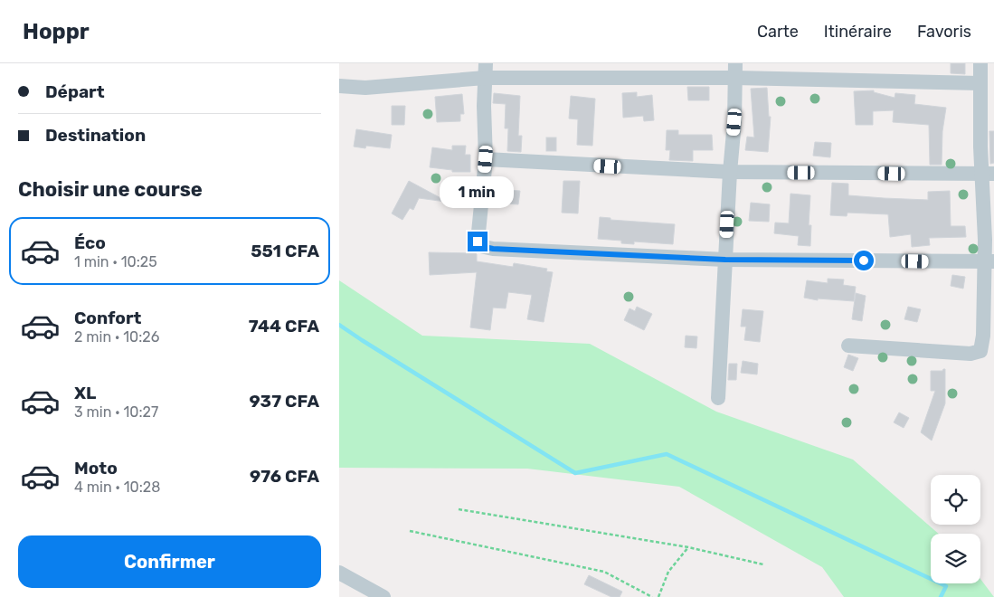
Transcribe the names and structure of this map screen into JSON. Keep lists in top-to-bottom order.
{
  "page": {
    "header": "Hoppr",
    "nav": ["Carte", "Itinéraire", "Favoris"],
    "banner": ["Départ", "Destination"],
    "heading": "Choisir une course",
    "bubble": "1 min",
    "list": [
      {
        "name": "Éco",
        "note": "1 min · 10:25",
        "value": "551 CFA"
      },
      {
        "name": "Confort",
        "note": "2 min · 10:26",
        "value": "744 CFA"
      },
      {
        "name": "XL",
        "note": "3 min · 10:27",
        "value": "937 CFA"
      },
      {
        "name": "Moto",
        "note": "4 min · 10:28",
        "value": "976 CFA"
      }
    ],
    "buttons": "Confirmer"
  }
}
